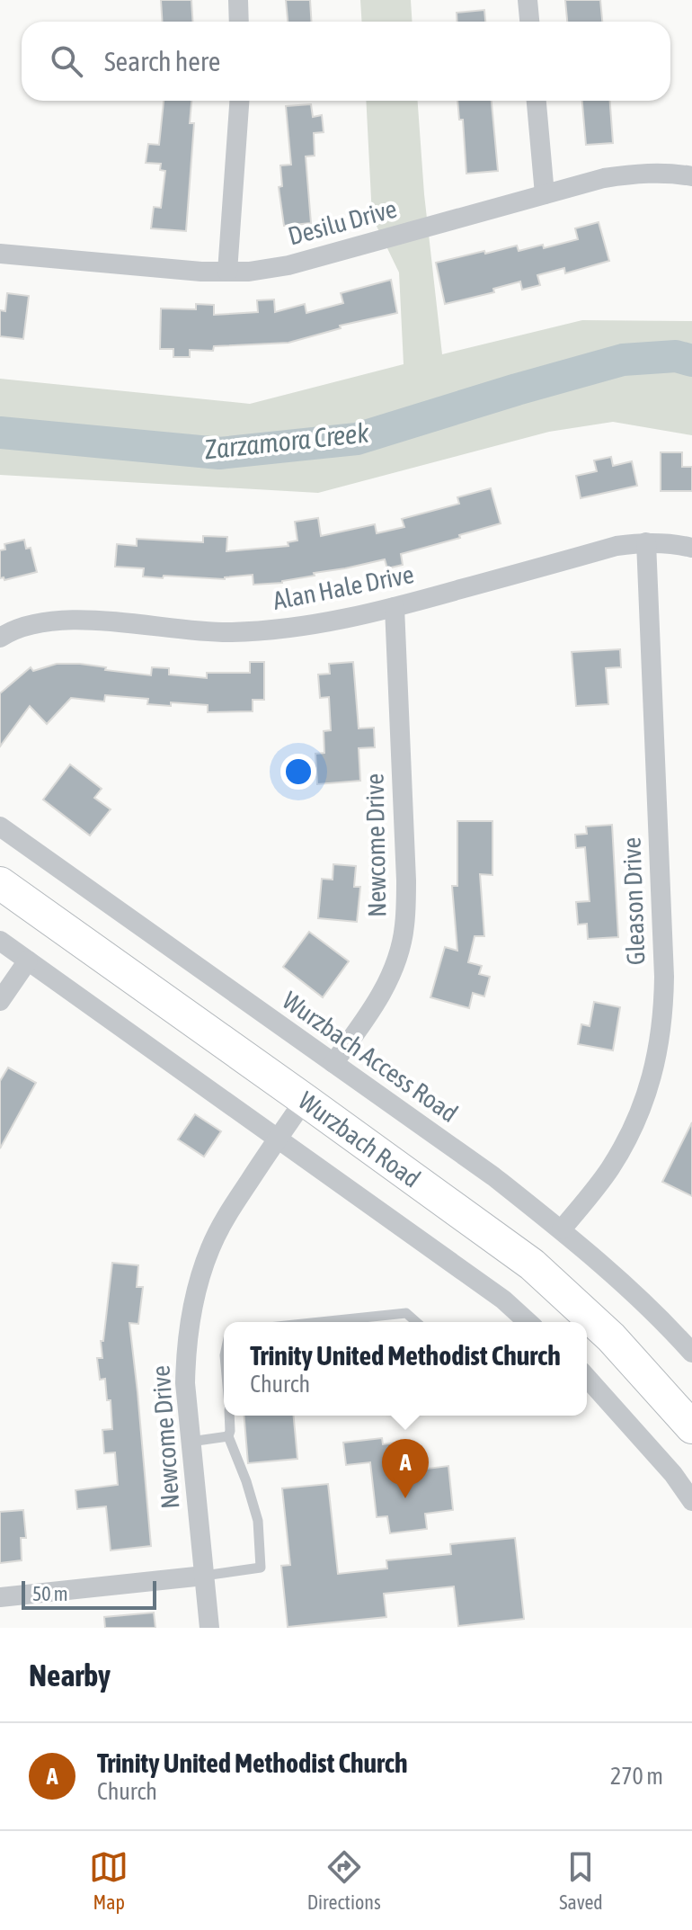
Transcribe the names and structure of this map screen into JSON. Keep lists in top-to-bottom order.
{
  "streets": {
    "main road": ["Wurzbach Road"],
    "street": [
      "Desilu Drive",
      "Alan Hale Drive",
      "Newcome Drive",
      "Gleason Drive",
      "Wurzbach Access Road"
    ]
  },
  "crossings": [
    ["Alan Hale Drive", "Newcome Drive"],
    ["Alan Hale Drive", "Gleason Drive"],
    ["Newcome Drive", "Wurzbach Access Road"],
    ["Newcome Drive", "Wurzbach Road"],
    ["Gleason Drive", "Wurzbach Access Road"]
  ],
  "water": ["Zarzamora Creek"],
  "scale_bar": "50 m",
  "page": {
    "search": "Search here",
    "popup": ["Trinity United Methodist Church", "Church"],
    "pins": "A",
    "scale": "50 m",
    "heading": "Nearby",
    "list": [
      {
        "mark": "A",
        "name": "Trinity United Methodist Church",
        "note": "Church",
        "value": "270 m"
      }
    ],
    "nav": ["Map", "Directions", "Saved"]
  }
}
